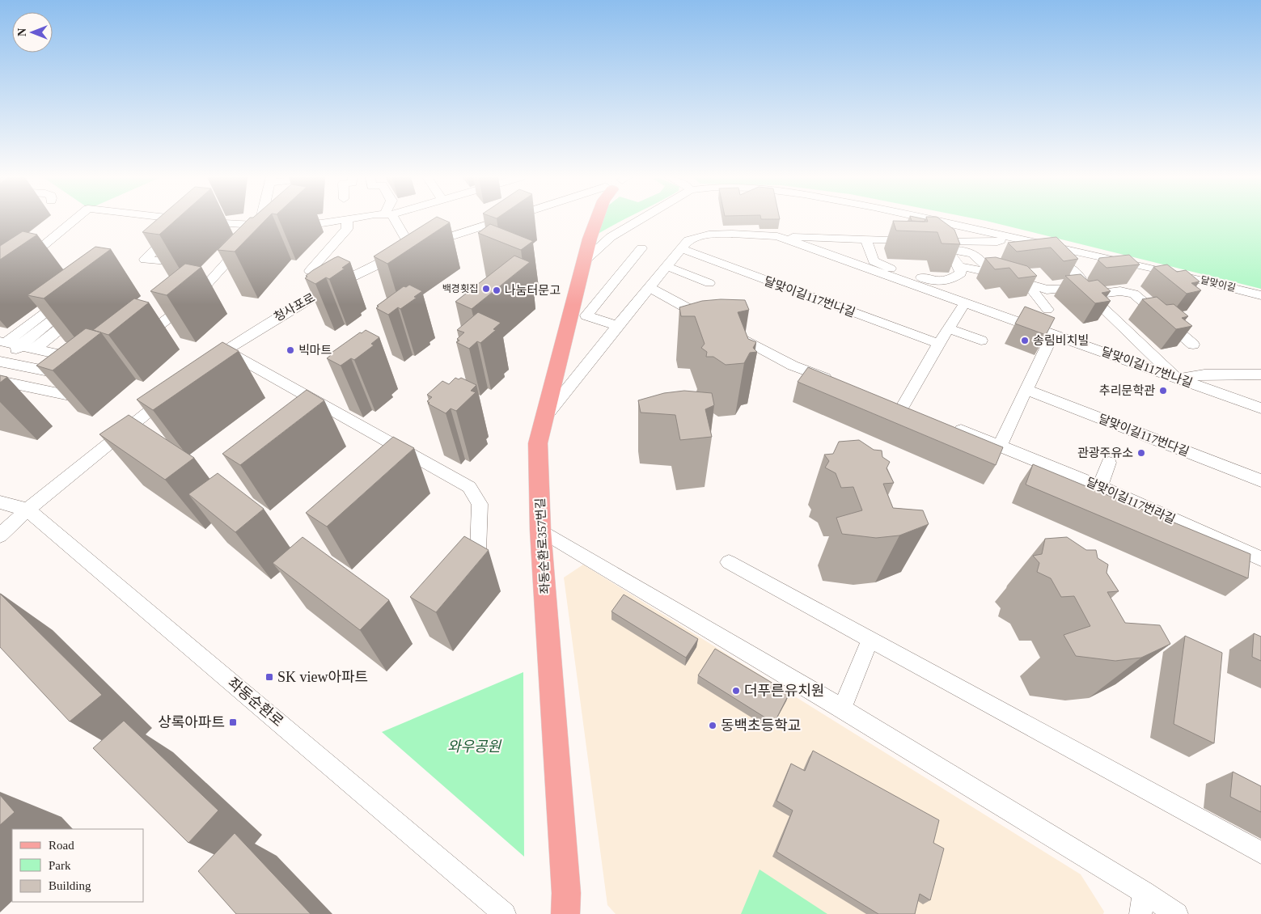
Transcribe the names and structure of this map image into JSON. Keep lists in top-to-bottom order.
{
  "streets": {
    "main road": ["좌동순환로357번길"],
    "street": [
      "달맞이길",
      "달맞이길117번나길",
      "청사포로",
      "달맞이길117번다길",
      "달맞이길117번라길",
      "좌동순환로"
    ]
  },
  "crossings": [
    ["달맞이길", "달맞이길117번나길"],
    ["달맞이길117번나길", "좌동순환로357번길"]
  ],
  "parks": ["와우공원"],
  "places": {
    "other": [
      "백경횟집",
      "나눔터문고",
      "송림비치빌",
      "빅마트",
      "추리문학관",
      "관광주유소",
      "더푸른유치원",
      "동백초등학교"
    ],
    "transit": ["SK view아파트", "상록아파트"]
  },
  "legend": ["Road", "Park", "Building"],
  "north": "left"
}
